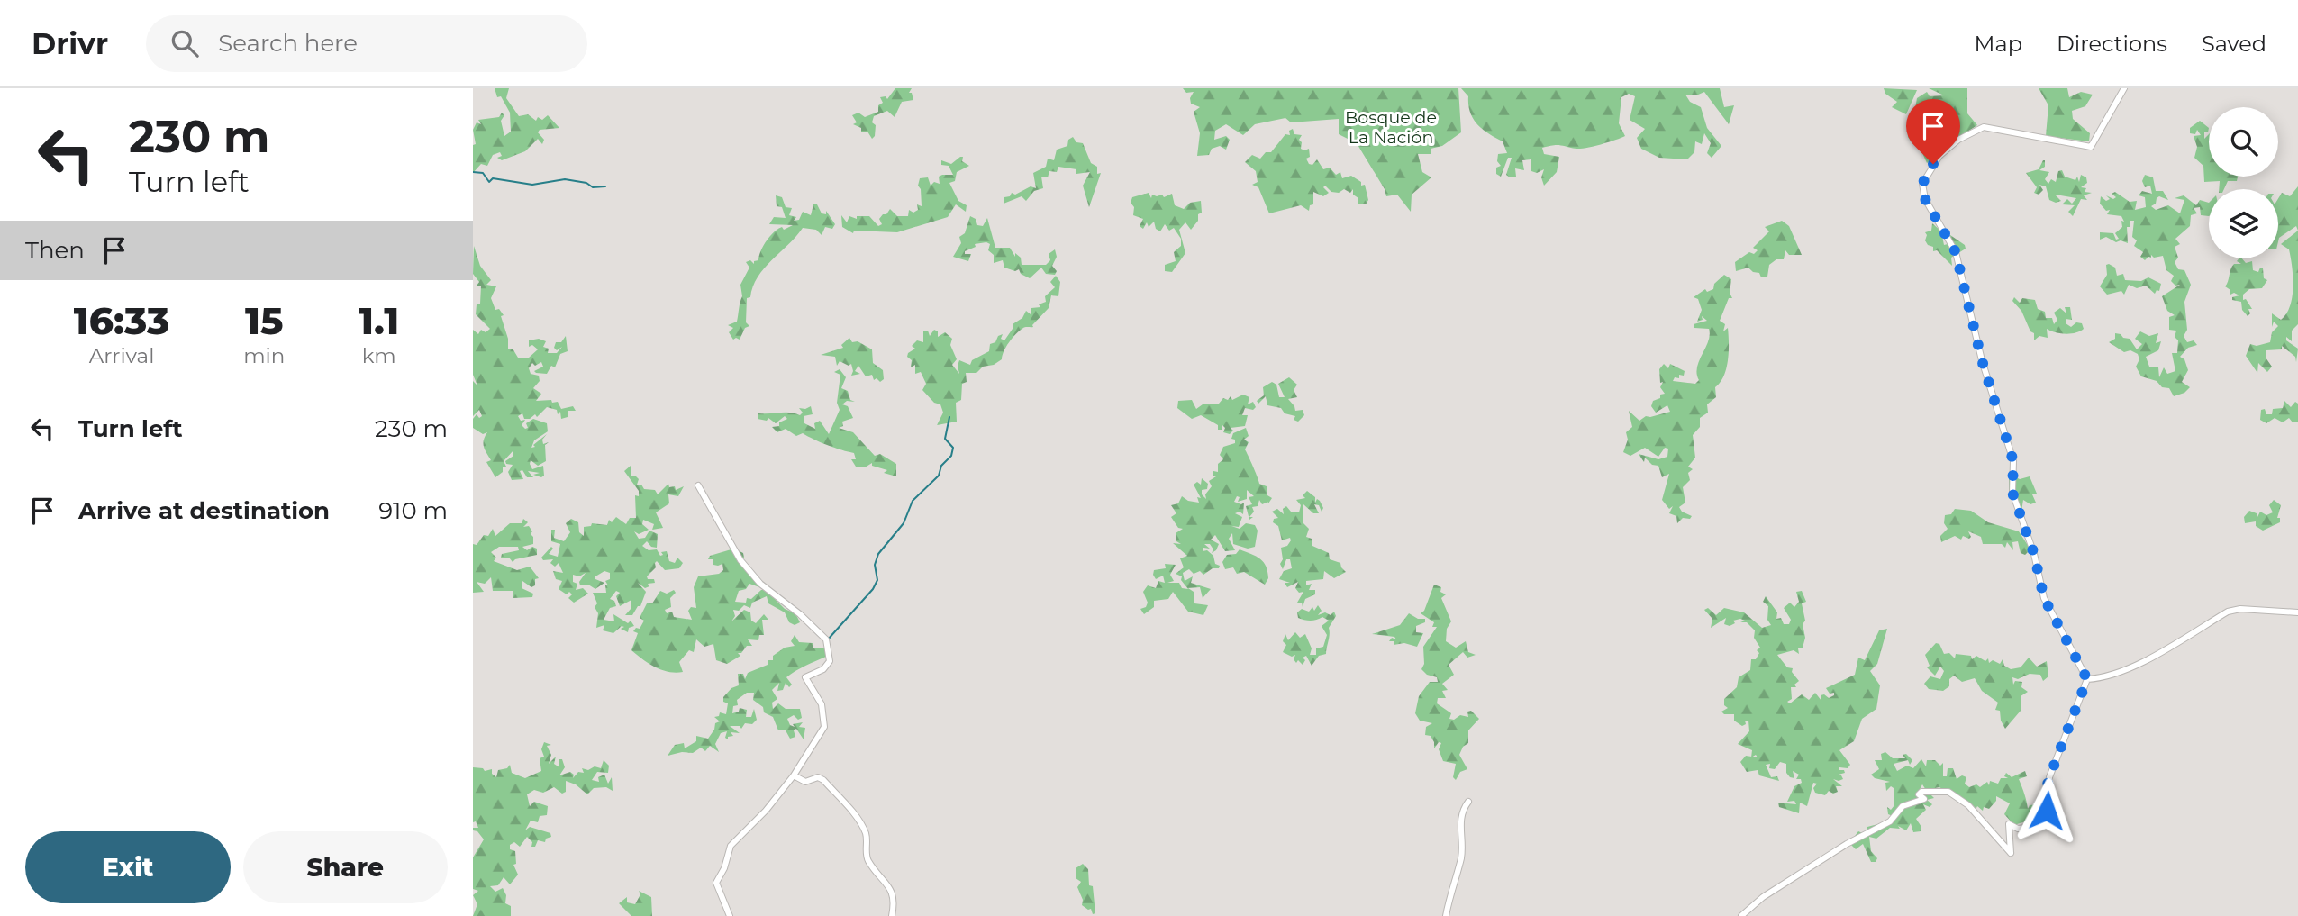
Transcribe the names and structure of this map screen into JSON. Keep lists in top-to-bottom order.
{
  "parks": ["Bosque de La Nación"],
  "page": {
    "header": "Drivr",
    "search": "Search here",
    "nav": ["Map", "Directions", "Saved"],
    "turn": ["230 m", "Turn left"],
    "then": "Then",
    "eta": [
      "16:33",
      "Arrival",
      "15",
      "min",
      "1.1",
      "km"
    ],
    "list": [
      {
        "name": "Turn left",
        "value": "230 m"
      },
      {
        "name": "Arrive at destination",
        "value": "910 m"
      }
    ],
    "buttons": ["Exit", "Share"]
  }
}
